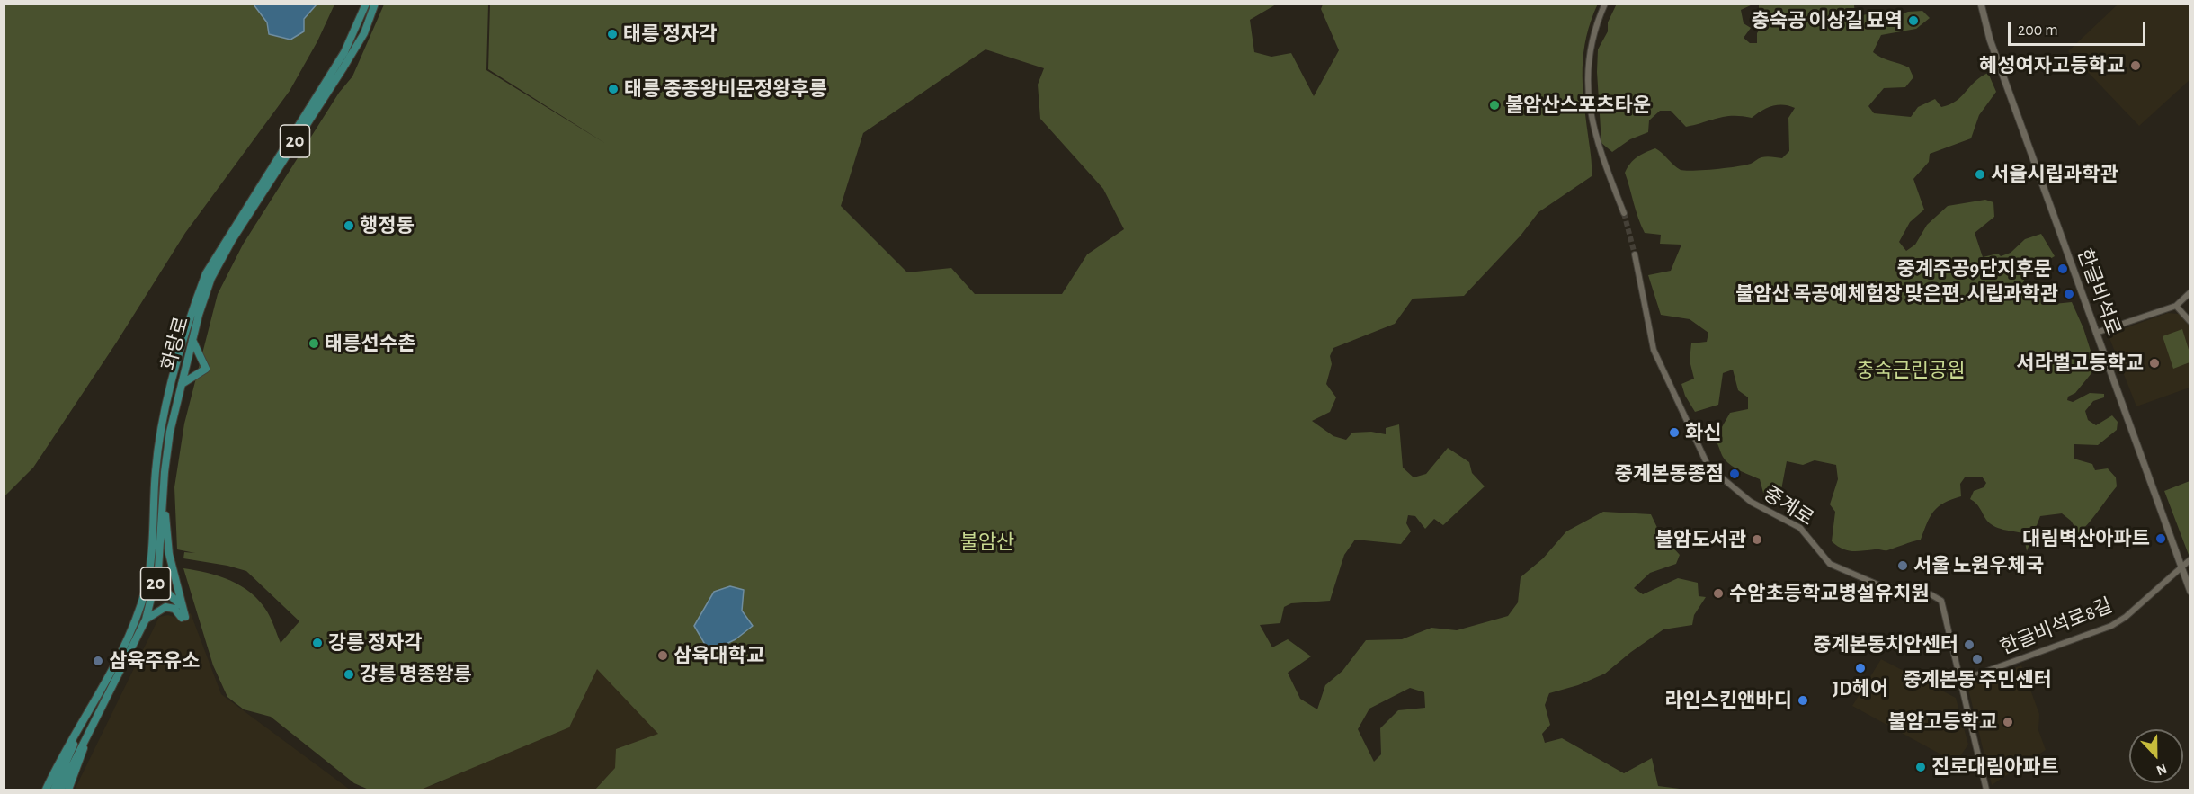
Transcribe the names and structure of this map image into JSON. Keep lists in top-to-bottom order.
{
  "streets": {
    "main road": ["20", "한글비석로", "화랑로"],
    "street": ["중계로", "한글비석로8길"]
  },
  "crossings": [
    ["20", "화랑로"],
    ["한글비석로", "한글비석로8길"],
    ["중계로", "한글비석로8길"]
  ],
  "parks": ["충숙근린공원", "불암산"],
  "places": [
    "충숙공 이상길 묘역",
    "태릉 정자각",
    "혜성여자고등학교",
    "태릉 중종왕비문정왕후릉",
    "불암산스포츠타운",
    "서울시립과학관",
    "행정동",
    "중계주공9단지후문",
    "불암산 목공예체험장 맞은편. 시립과학관",
    "태릉선수촌",
    "서라벌고등학교",
    "화신",
    "중계본동종점",
    "대림벽산아파트",
    "불암도서관",
    "서울 노원우체국",
    "수암초등학교병설유치원",
    "강릉 정자각",
    "중계본동치안센터",
    "삼육대학교",
    "중계본동 주민센터",
    "삼육주유소",
    "JD헤어",
    "강릉 명종왕릉",
    "라인스킨앤바디",
    "불암고등학교",
    "진로대림아파트"
  ],
  "scale_bar": "200 m",
  "north": "bottom"
}
